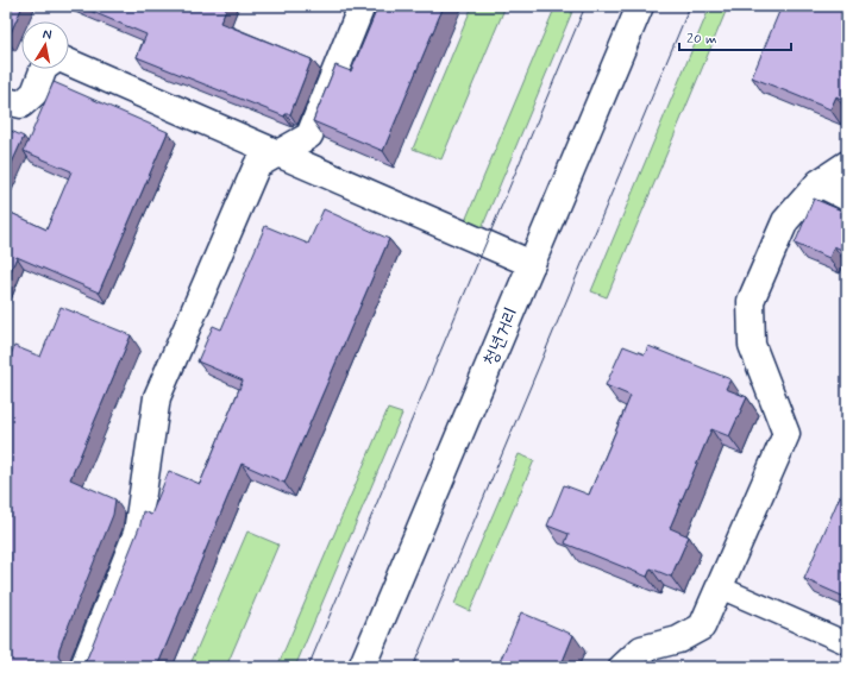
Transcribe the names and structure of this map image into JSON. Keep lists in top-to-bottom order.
{
  "streets": {
    "street": ["청년거리"]
  },
  "scale_bar": "20 m",
  "north": "top"
}
